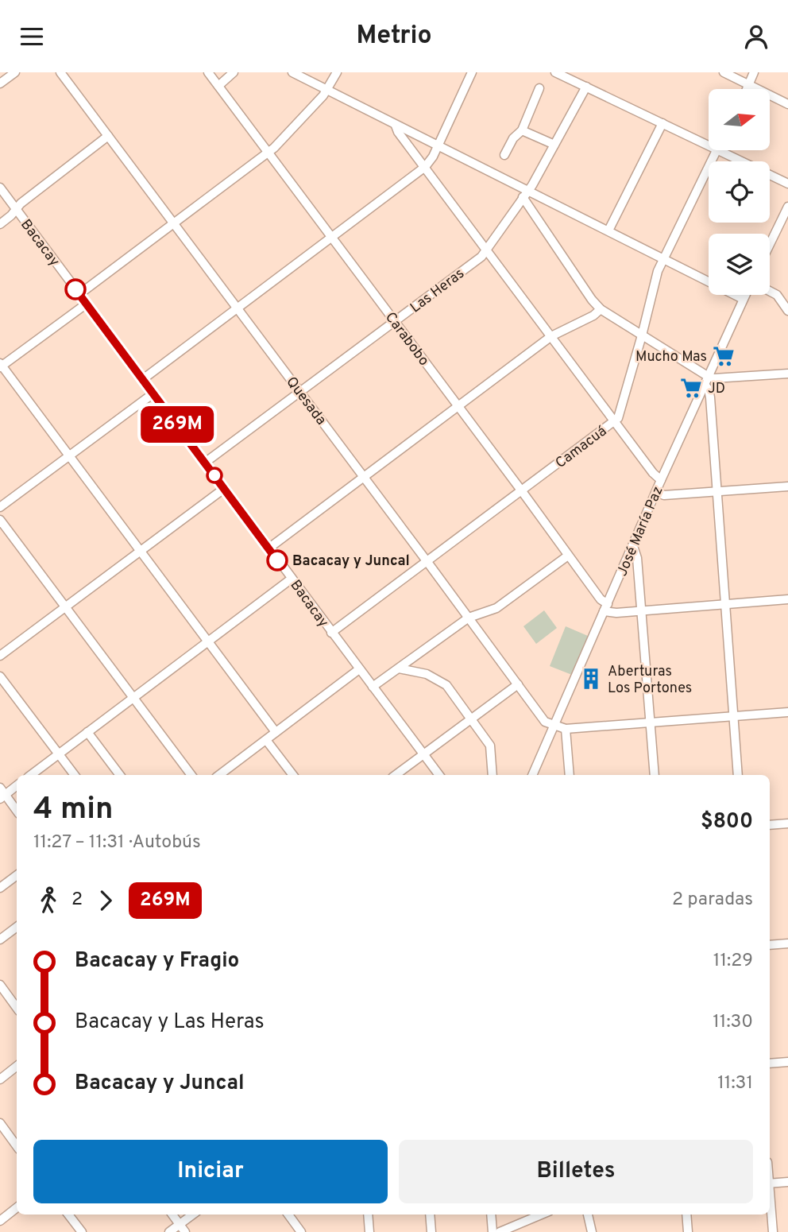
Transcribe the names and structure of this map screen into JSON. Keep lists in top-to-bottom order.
{
  "streets": {
    "street": [
      "Bacacay",
      "Las Heras",
      "Carabobo",
      "Quesada",
      "Camacuá",
      "José María Paz"
    ]
  },
  "crossings": [
    ["Bacacay", "Las Heras"],
    ["Bacacay", "Camacuá"],
    ["Las Heras", "Carabobo"],
    ["Las Heras", "Quesada"],
    ["Carabobo", "Camacuá"],
    ["Carabobo", "José María Paz"],
    ["Quesada", "Camacuá"],
    ["Quesada", "José María Paz"]
  ],
  "places": {
    "supermarket": ["Mucho Mas", "JD"],
    "other": ["Bacacay y Juncal"],
    "building": ["Aberturas Los Portones"]
  },
  "lines": ["bus line 269M"],
  "north": "right",
  "page": {
    "header": "Metrio",
    "on_map": "269M",
    "heading": ["4 min", "11:27 – 11:31 · Autobús", "$800"],
    "legs": ["2", "269M", "2 paradas"],
    "list": [
      {
        "name": "Bacacay y Fragio",
        "value": "11:29"
      },
      {
        "name": "Bacacay y Las Heras",
        "value": "11:30"
      },
      {
        "name": "Bacacay y Juncal",
        "value": "11:31"
      }
    ],
    "buttons": ["Iniciar", "Billetes"]
  }
}
